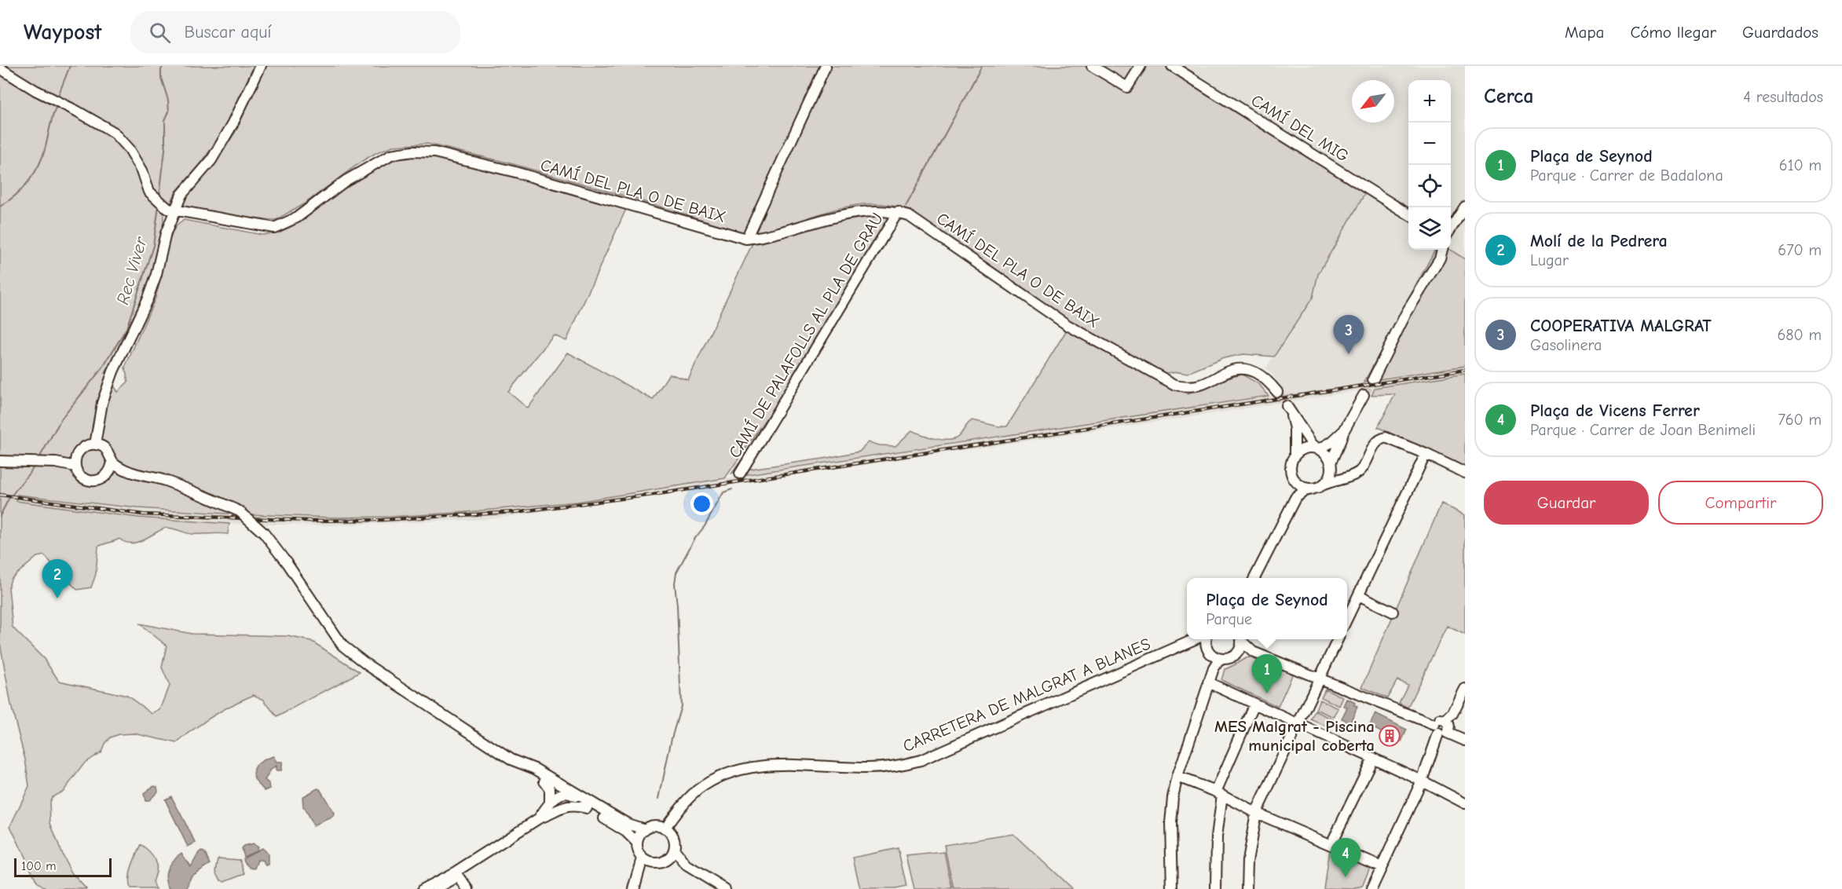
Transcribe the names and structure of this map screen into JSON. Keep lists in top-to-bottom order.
{
  "streets": {
    "street": [
      "CAMÍ DEL MIG",
      "CAMÍ DEL PLA O DE BAIX",
      "CAMÍ DE PALAFOLLS AL PLA DE GRAU",
      "CARRETERA DE MALGRAT A BLANES"
    ]
  },
  "crossings": [
    ["CAMÍ DEL PLA O DE BAIX", "CAMÍ DE PALAFOLLS AL PLA DE GRAU"]
  ],
  "water": ["Rec Viver"],
  "places": {
    "building": ["MES Malgrat - Piscina municipal coberta"]
  },
  "scale_bar": "100 m",
  "north": "bottom left",
  "page": {
    "header": "Waypost",
    "search": "Buscar aquí",
    "nav": ["Mapa", "Cómo llegar", "Guardados"],
    "heading": ["Cerca", "4 resultados"],
    "map_buttons": ["+", "−"],
    "list": [
      {
        "mark": "1",
        "name": "Plaça de Seynod",
        "note": "Parque · Carrer de Badalona",
        "value": "610 m"
      },
      {
        "mark": "2",
        "name": "Molí de la Pedrera",
        "note": "Lugar",
        "value": "670 m"
      },
      {
        "mark": "3",
        "name": "COOPERATIVA MALGRAT",
        "note": "Gasolinera",
        "value": "680 m"
      },
      {
        "mark": "4",
        "name": "Plaça de Vicens Ferrer",
        "note": "Parque · Carrer de Joan Benimeli",
        "value": "760 m"
      }
    ],
    "pins": [
      "3",
      "2",
      "1",
      "4"
    ],
    "buttons": ["Guardar", "Compartir"],
    "popup": ["Plaça de Seynod", "Parque"],
    "scale": "100 m"
  }
}
